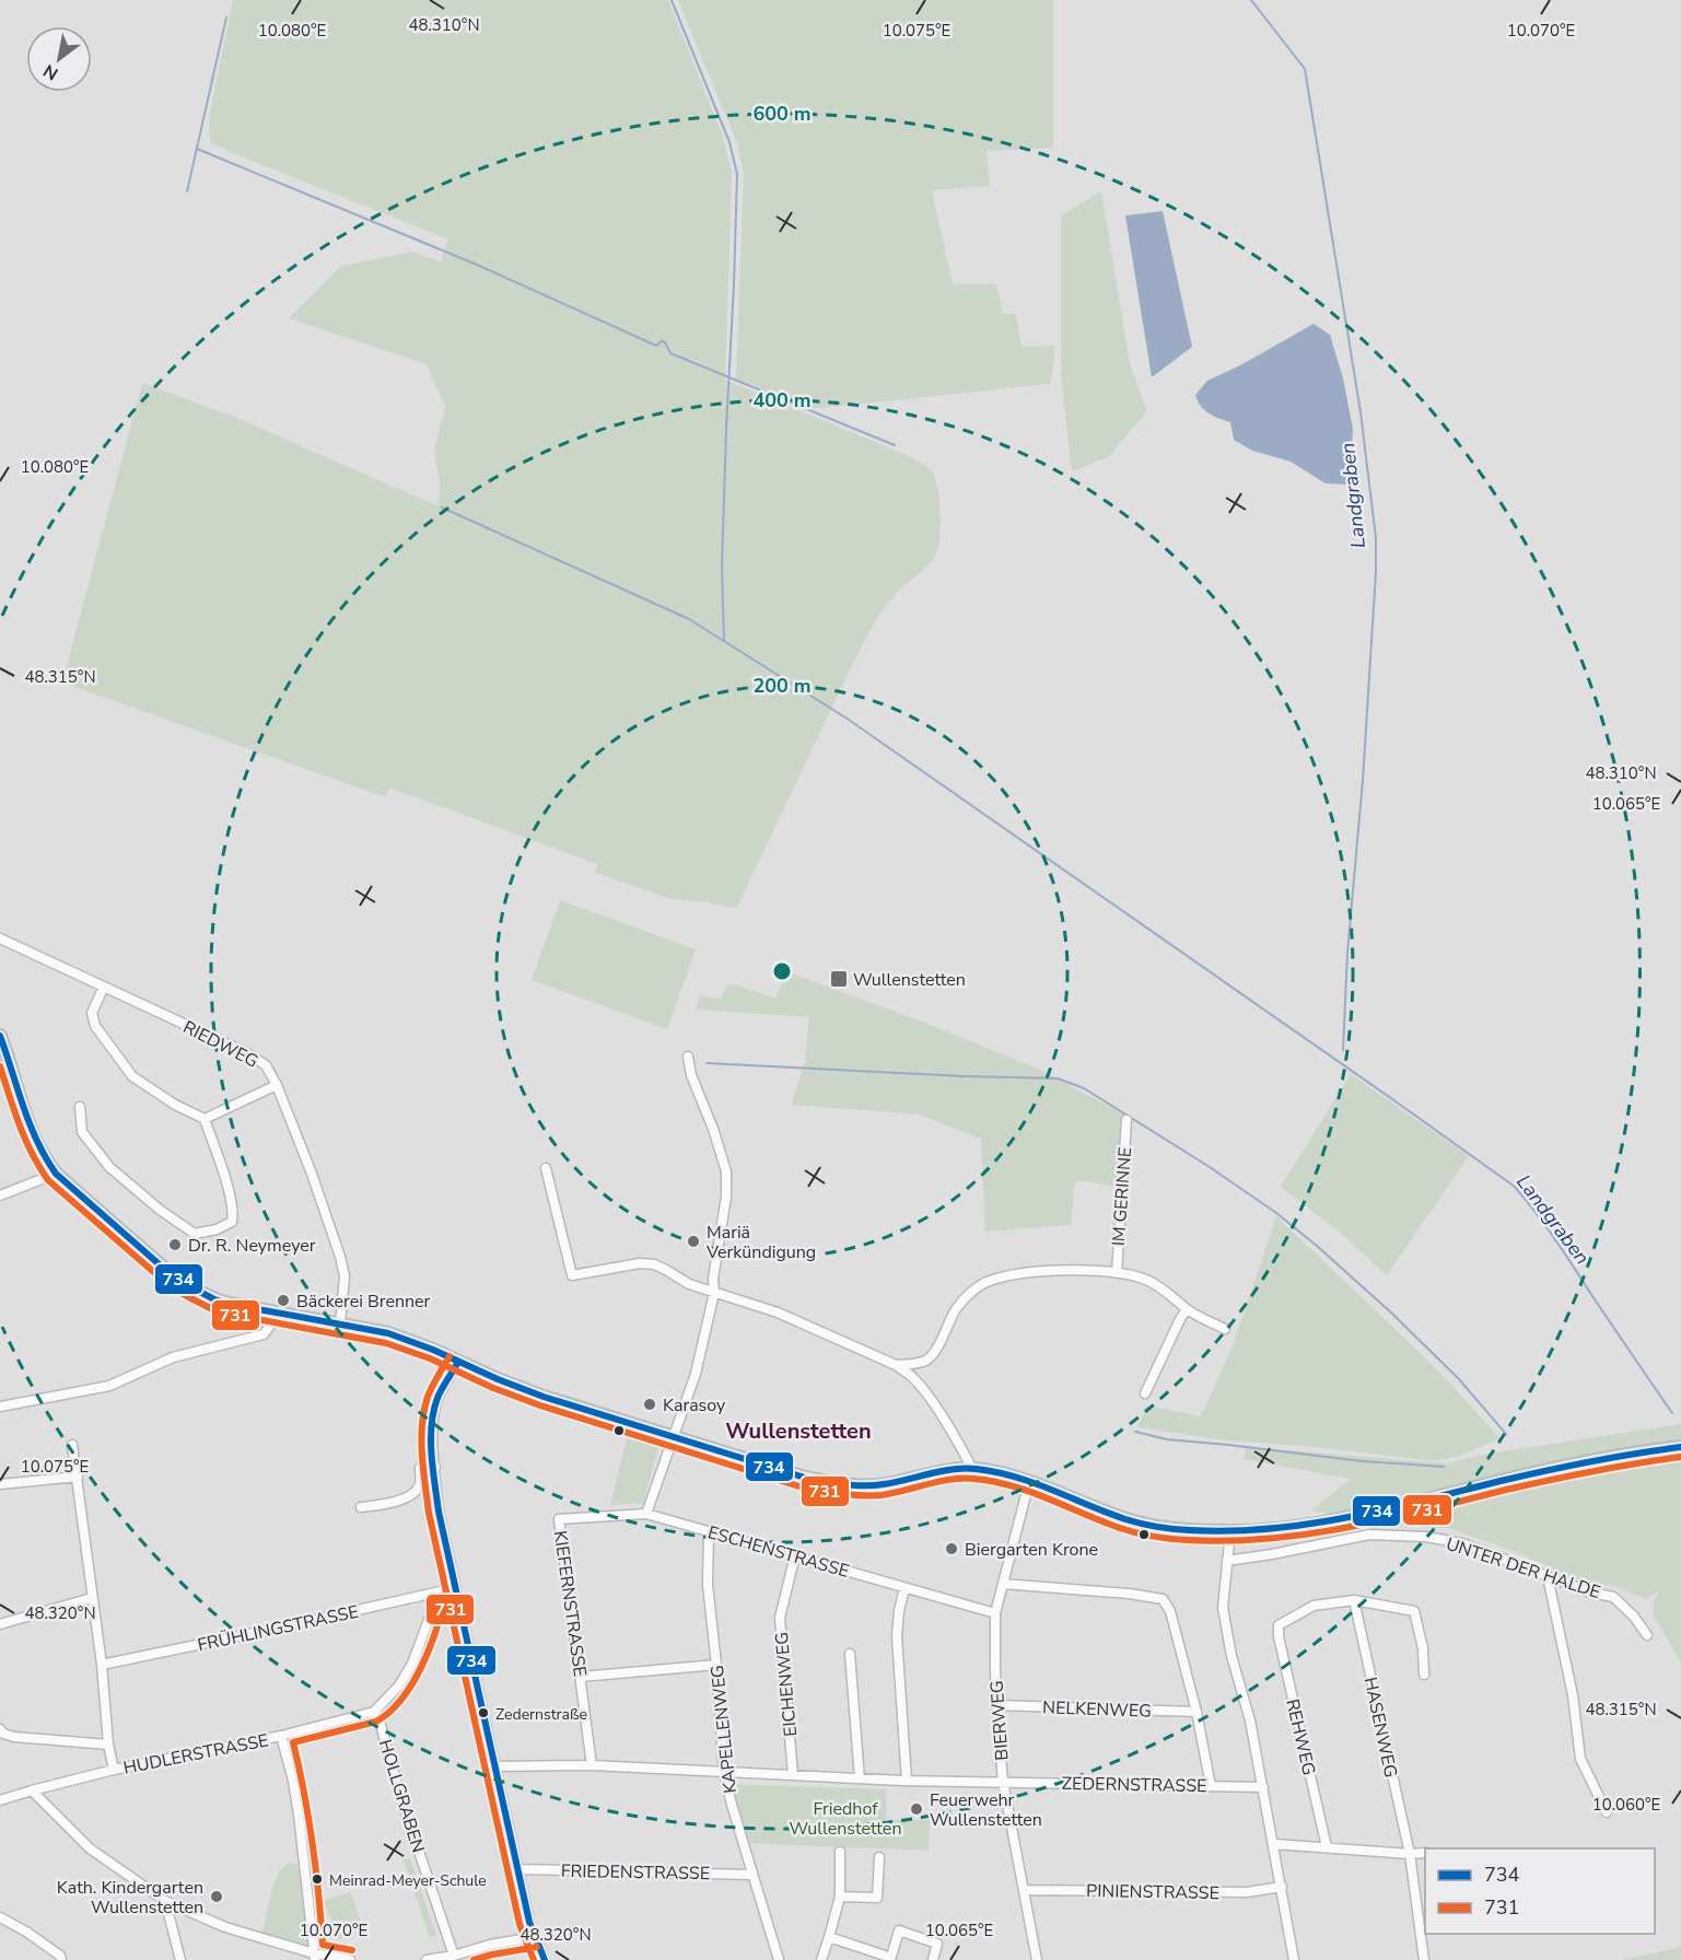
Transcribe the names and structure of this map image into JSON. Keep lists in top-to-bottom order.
{
  "streets": {
    "street": [
      "RIEDWEG",
      "IM GERINNE",
      "ESCHENSTRASSE",
      "UNTER DER HALDE",
      "KIEFERNSTRASSE",
      "FRÜHLINGSTRASSE",
      "EICHENWEG",
      "NELKENWEG",
      "BIERWEG",
      "HASENWEG",
      "KAPELLENWEG",
      "REHWEG",
      "HUDLERSTRASSE",
      "ZEDERNSTRASSE",
      "HOLLGRABEN",
      "FRIEDENSTRASSE",
      "PINIENSTRASSE"
    ]
  },
  "crossings": [
    ["ESCHENSTRASSE", "KIEFERNSTRASSE"],
    ["ESCHENSTRASSE", "EICHENWEG"],
    ["ESCHENSTRASSE", "BIERWEG"],
    ["ESCHENSTRASSE", "KAPELLENWEG"],
    ["KIEFERNSTRASSE", "ZEDERNSTRASSE"],
    ["EICHENWEG", "ZEDERNSTRASSE"],
    ["NELKENWEG", "BIERWEG"],
    ["BIERWEG", "ZEDERNSTRASSE"],
    ["BIERWEG", "PINIENSTRASSE"],
    ["HASENWEG", "REHWEG"],
    ["KAPELLENWEG", "ZEDERNSTRASSE"],
    ["KAPELLENWEG", "FRIEDENSTRASSE"],
    ["HUDLERSTRASSE", "HOLLGRABEN"]
  ],
  "districts": ["Wullenstetten"],
  "water": ["Landgraben"],
  "parks": ["Friedhof Wullenstetten"],
  "places": {
    "transit": ["Wullenstetten"],
    "other": [
      "Mariä Verkündigung",
      "Dr. R. Neymeyer",
      "Bäckerei Brenner",
      "Karasoy",
      "Biergarten Krone",
      "Zedernstraße",
      "Feuerwehr Wullenstetten",
      "Meinrad-Meyer-Schule",
      "Kath. Kindergarten Wullenstetten"
    ]
  },
  "lines": ["transit line 734", "transit line 731"],
  "legend": ["734", "731"],
  "north": "bottom left",
  "coordinates": [
    "48.310°N",
    "10.080°E",
    "10.075°E",
    "10.070°E",
    "48.315°N",
    "10.065°E",
    "48.320°N",
    "10.060°E"
  ],
  "rings": ["600 m", "400 m", "200 m"]
}
